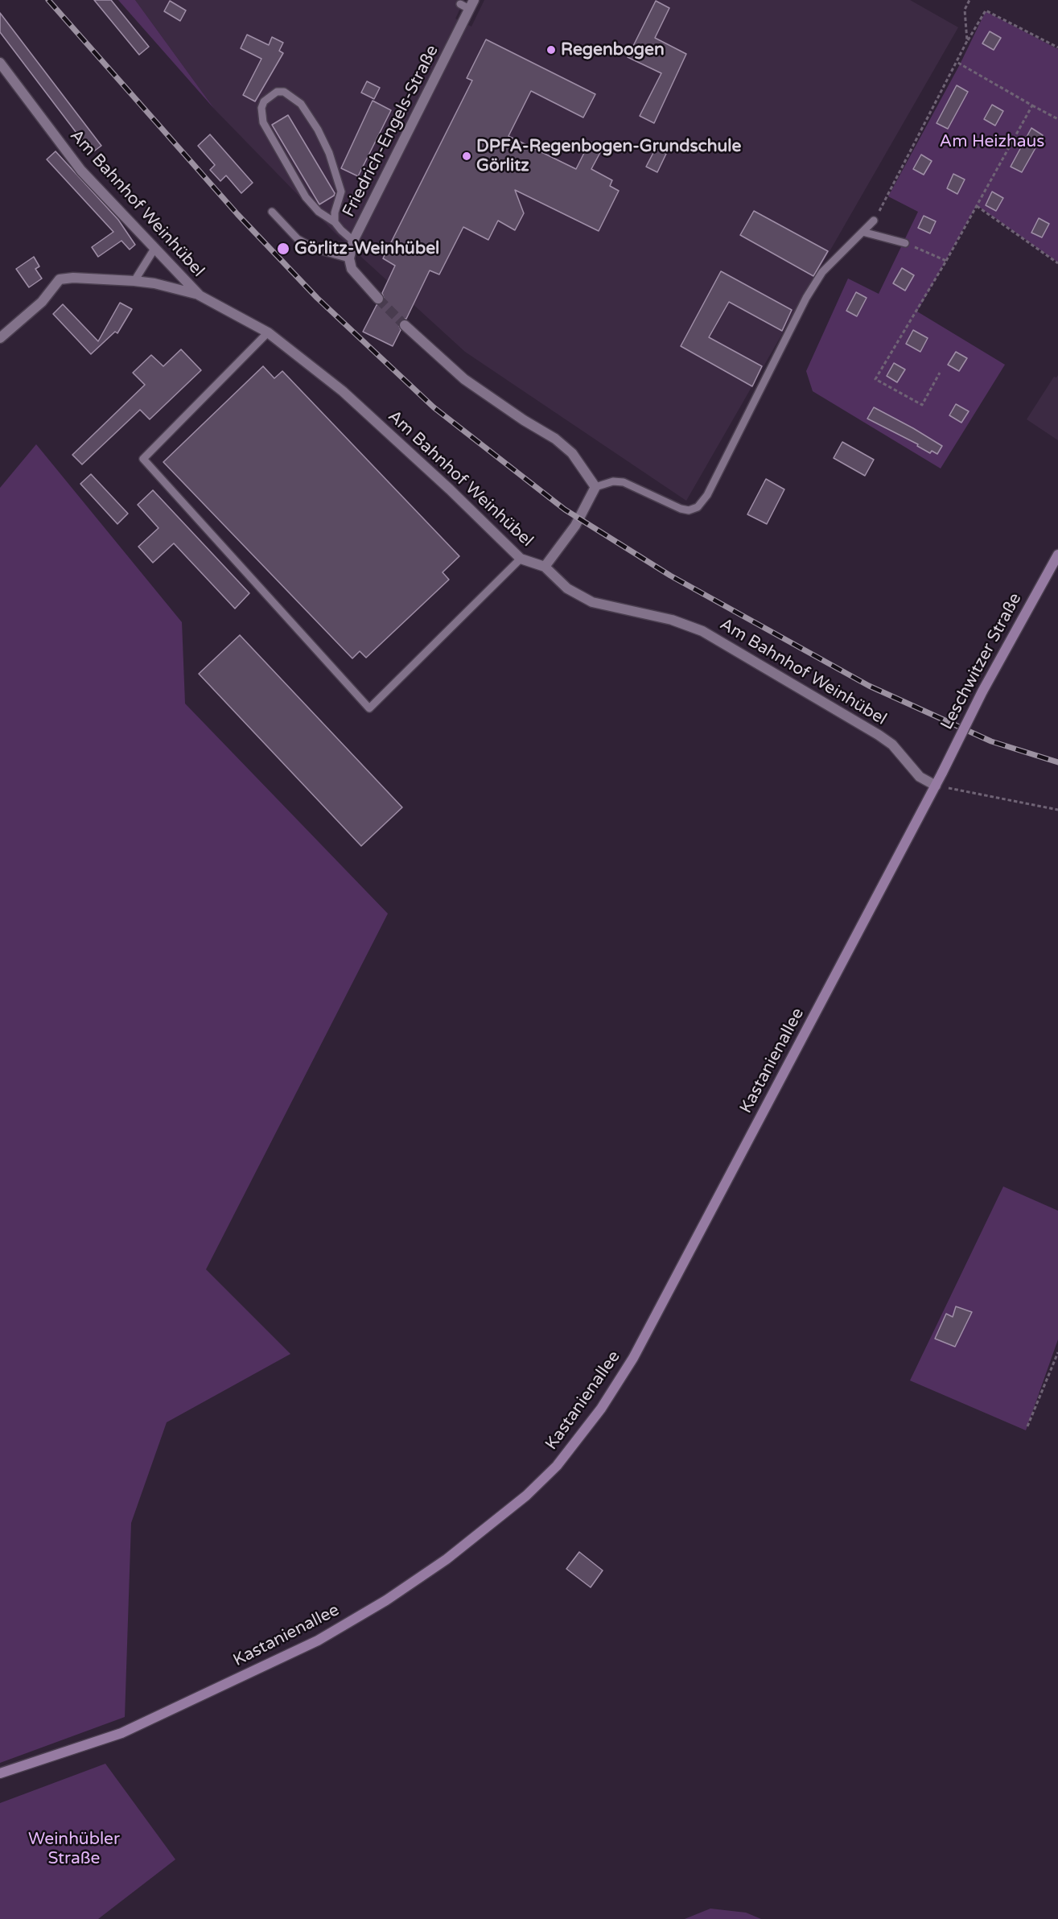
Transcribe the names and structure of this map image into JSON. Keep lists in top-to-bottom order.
{
  "streets": {
    "street": [
      "Friedrich-Engels-Straße",
      "Am Bahnhof Weinhübel",
      "Leschwitzer Straße",
      "Kastanienallee"
    ]
  },
  "crossings": [
    ["Am Bahnhof Weinhübel", "Leschwitzer Straße"],
    ["Am Bahnhof Weinhübel", "Kastanienallee"],
    ["Leschwitzer Straße", "Kastanienallee"]
  ],
  "parks": ["Am Heizhaus", "Weinhübler Straße"],
  "places": ["Regenbogen", "DPFA-Regenbogen-Grundschule Görlitz", "Görlitz-Weinhübel"]
}
